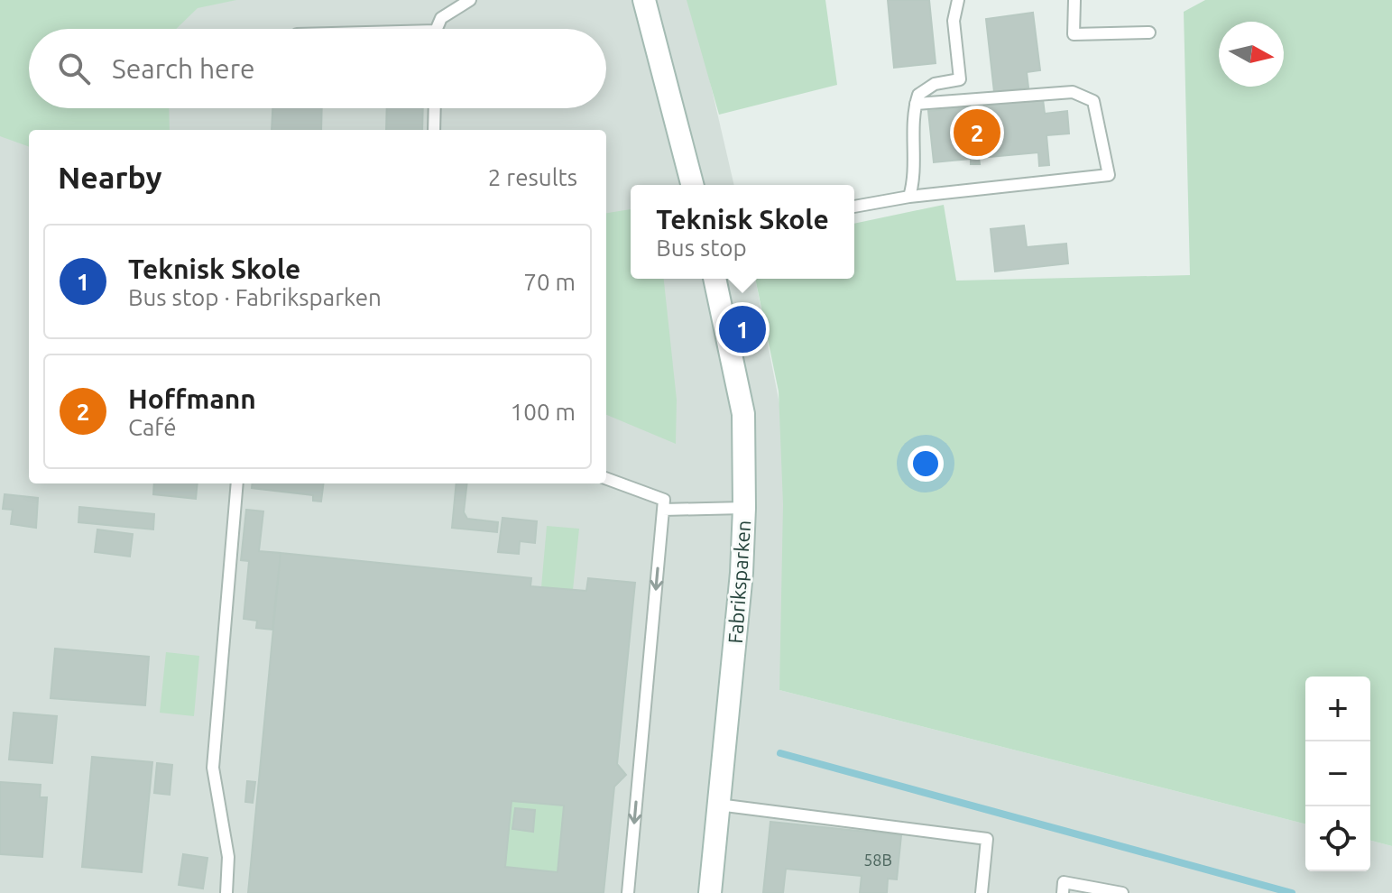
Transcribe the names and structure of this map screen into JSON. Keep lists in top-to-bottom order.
{
  "streets": {
    "street": ["Fabriksparken"]
  },
  "house_numbers": ["58B"],
  "north": "right",
  "page": {
    "search": "Search here",
    "pins": ["2", "1"],
    "heading": ["Nearby", "2 results"],
    "popup": ["Teknisk Skole", "Bus stop"],
    "list": [
      {
        "mark": "1",
        "name": "Teknisk Skole",
        "note": "Bus stop · Fabriksparken",
        "value": "70 m"
      },
      {
        "mark": "2",
        "name": "Hoffmann",
        "note": "Café",
        "value": "100 m"
      }
    ],
    "map_buttons": ["+", "−"]
  }
}
